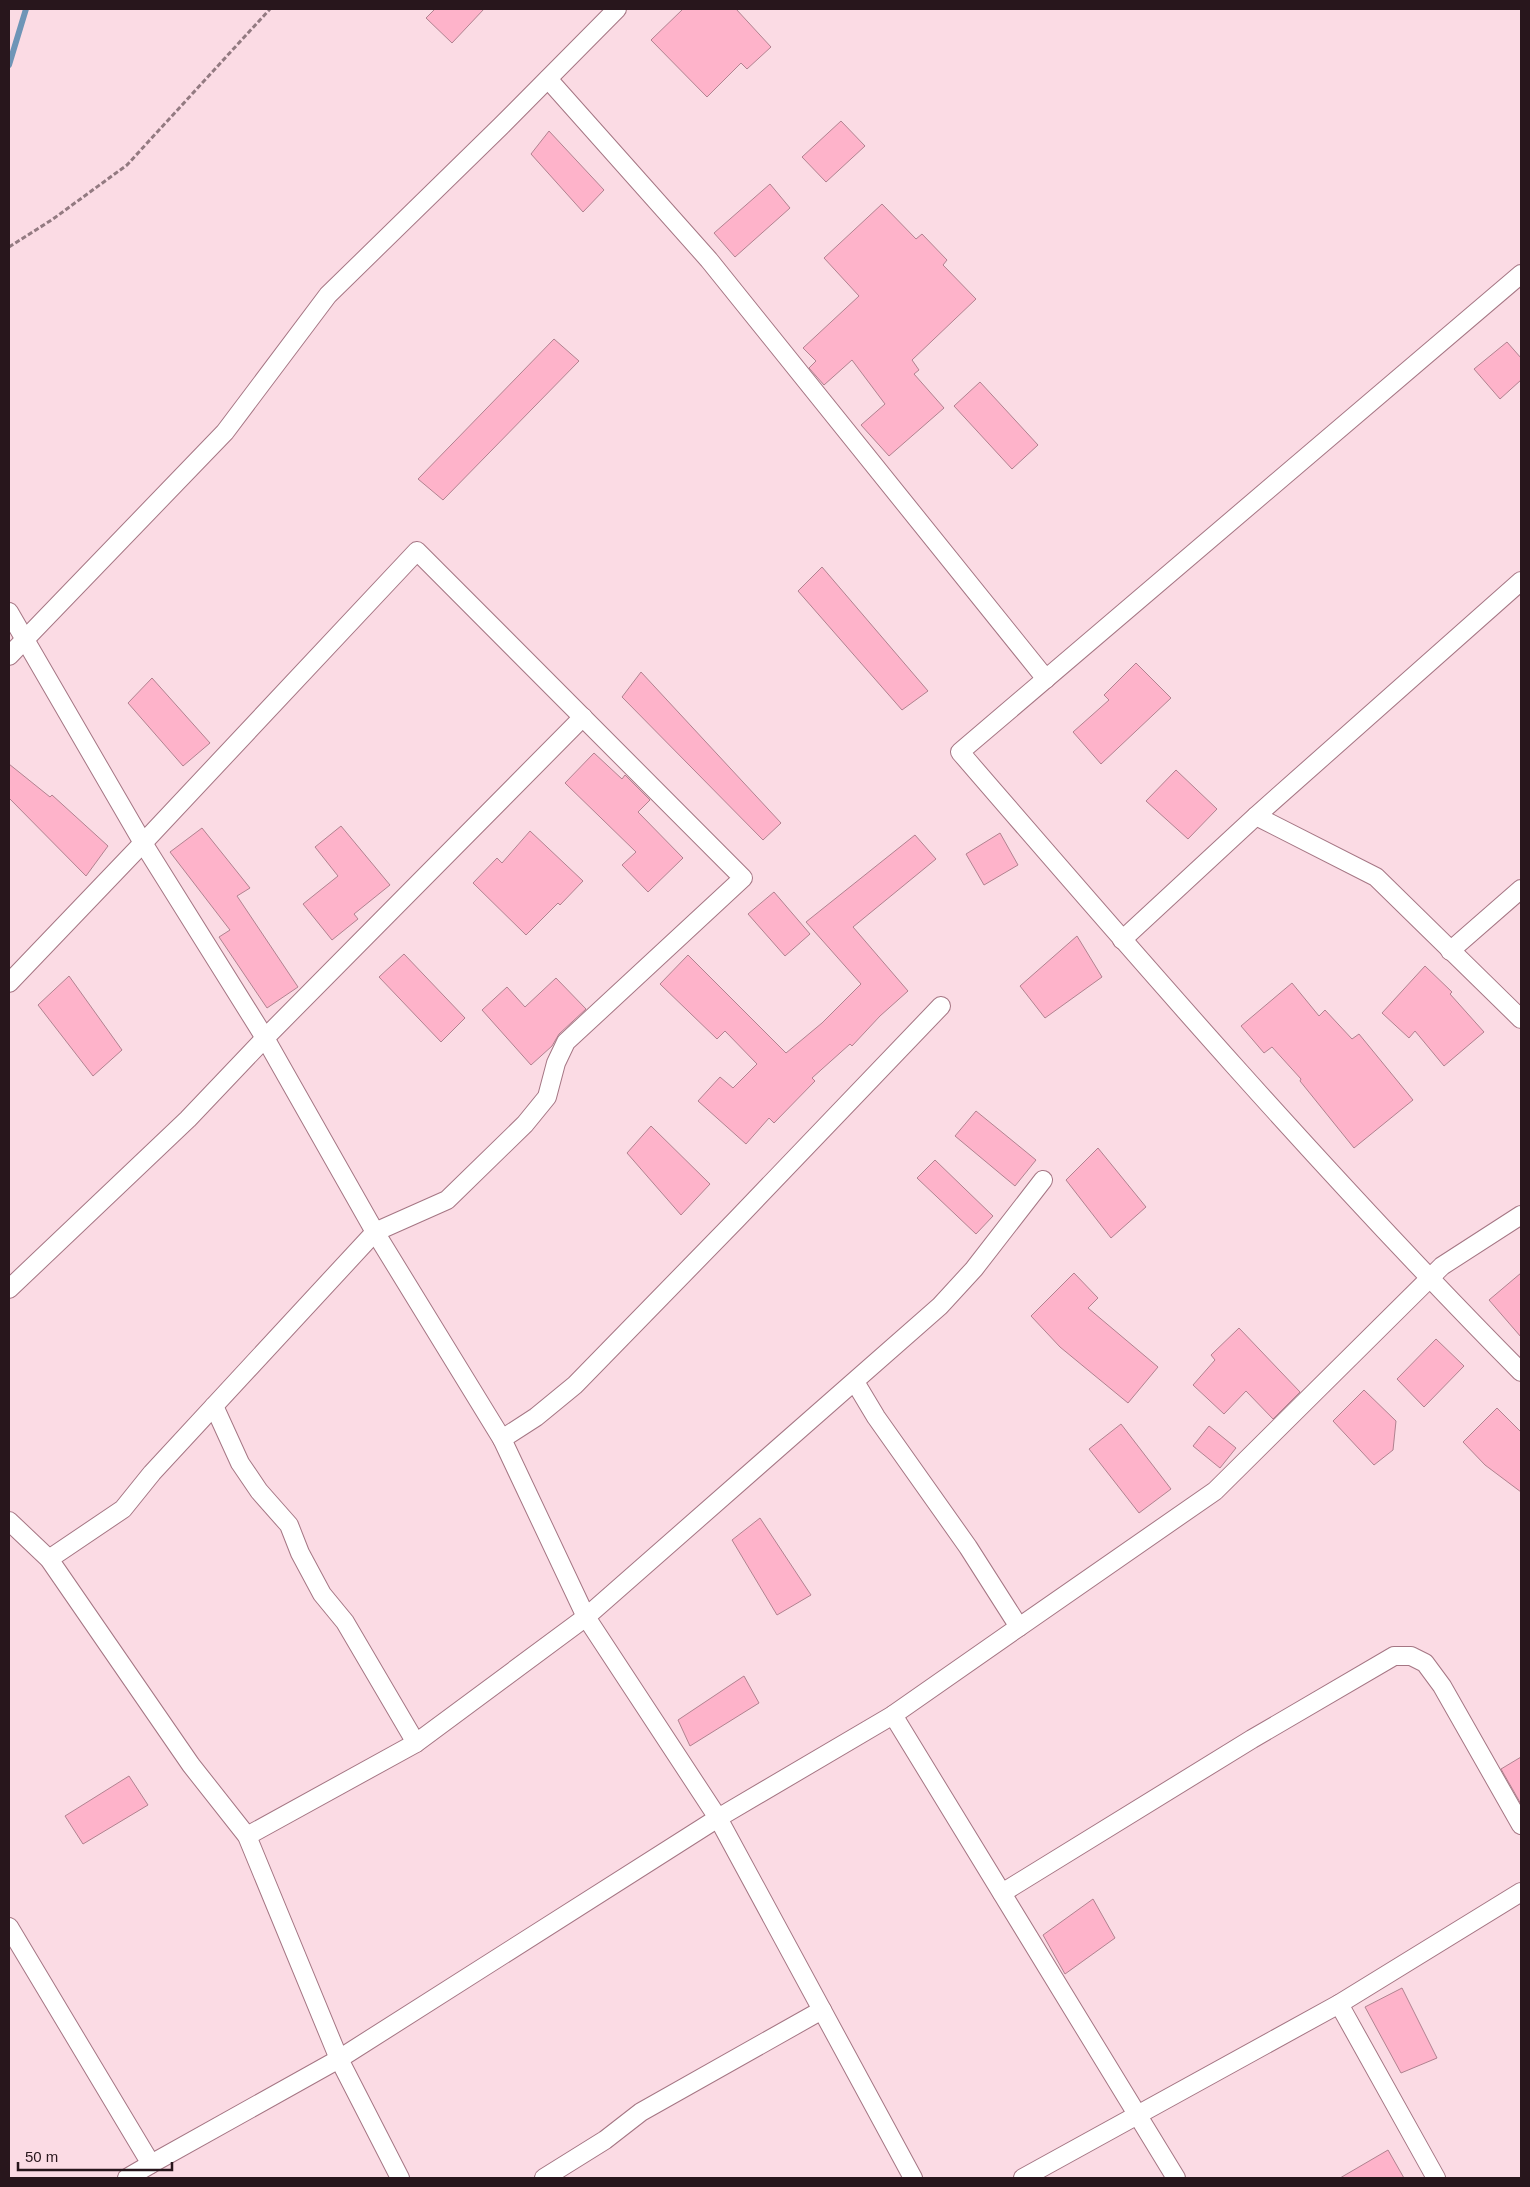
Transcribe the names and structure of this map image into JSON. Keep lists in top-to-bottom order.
{
  "scale_bar": "50 m"
}
